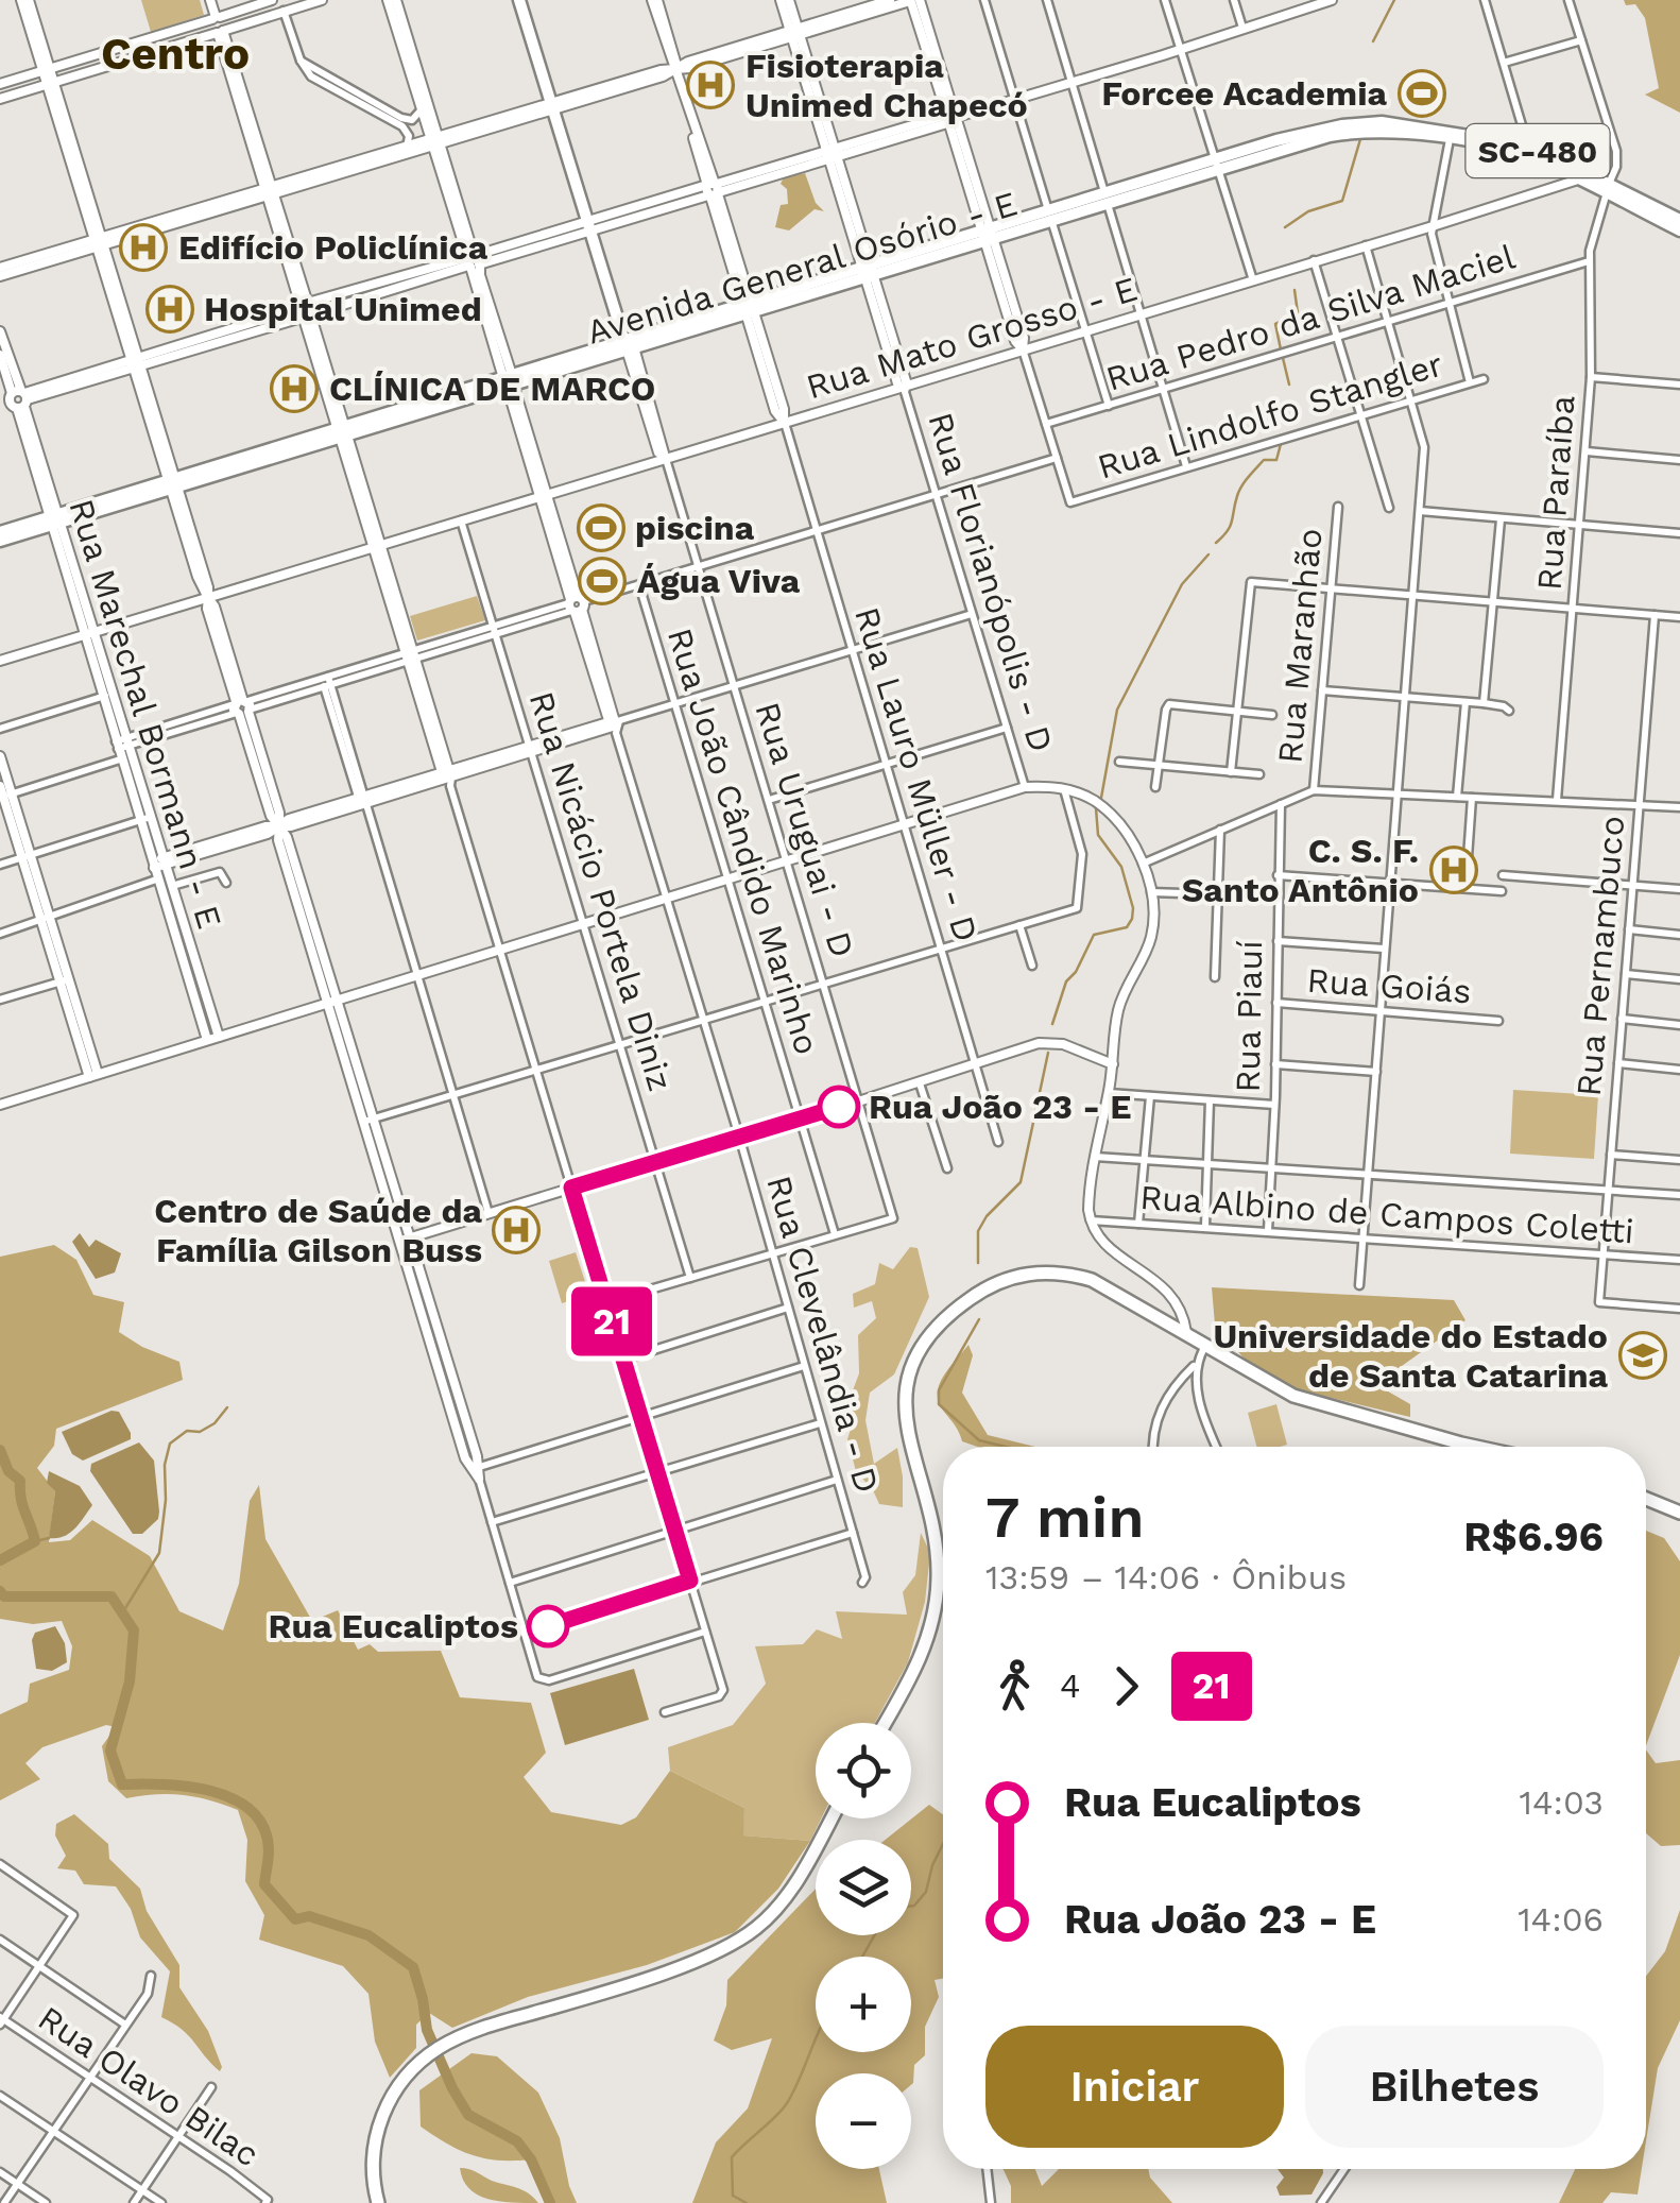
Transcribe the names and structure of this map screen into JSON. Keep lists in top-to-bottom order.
{
  "streets": {
    "main road": ["SC-480", "Avenida General Osório - E", "Rua Uruguai - D"],
    "street": [
      "Rua Pedro da Silva Maciel",
      "Rua Mato Grosso - E",
      "Rua Lindolfo Stangler",
      "Rua Paraíba",
      "Rua Florianópolis - D",
      "Rua Maranhão",
      "Rua Marechal Bormann - E",
      "Rua Lauro Müller - D",
      "Rua João Cândido Marinho",
      "Rua Nicácio Portela Diniz",
      "Rua Pernambuco",
      "Rua Goiás",
      "Rua Piauí",
      "Rua Albino de Campos Coletti",
      "Rua Clevelândia - D",
      "Rua Olavo Bilac"
    ]
  },
  "crossings": [
    ["SC-480", "Avenida General Osório - E"],
    ["SC-480", "Rua Mato Grosso - E"],
    ["SC-480", "Rua Paraíba"],
    ["Avenida General Osório - E", "Rua Florianópolis - D"],
    ["Avenida General Osório - E", "Rua Marechal Bormann - E"],
    ["Avenida General Osório - E", "Rua Lauro Müller - D"],
    ["Avenida General Osório - E", "Rua Uruguai - D"],
    ["Avenida General Osório - E", "Rua Clevelândia - D"],
    ["Rua Pedro da Silva Maciel", "Rua Paraíba"],
    ["Rua Mato Grosso - E", "Rua Florianópolis - D"],
    ["Rua Mato Grosso - E", "Rua Marechal Bormann - E"],
    ["Rua Mato Grosso - E", "Rua Lauro Müller - D"],
    ["Rua Mato Grosso - E", "Rua Uruguai - D"],
    ["Rua Mato Grosso - E", "Rua Nicácio Portela Diniz"],
    ["Rua Mato Grosso - E", "Rua Clevelândia - D"],
    ["Rua Uruguai - D", "Rua João Cândido Marinho"],
    ["Rua Pernambuco", "Rua Albino de Campos Coletti"],
    ["Rua Goiás", "Rua Piauí"],
    ["Rua Piauí", "Rua Albino de Campos Coletti"]
  ],
  "districts": ["Centro"],
  "places": {
    "hospital": [
      "Fisioterapia Unimed Chapecó",
      "Edifício Policlínica",
      "Hospital Unimed",
      "CLÍNICA DE MARCO",
      "C. S. F. Santo Antônio",
      "Centro de Saúde da Família Gilson Buss"
    ],
    "sports": ["Forcee Academia", "piscina", "Água Viva"],
    "other": ["Rua João 23 - E", "Rua Eucaliptos"],
    "school or university": ["Universidade do Estado de Santa Catarina"]
  },
  "lines": ["bus line 21"],
  "page": {
    "on_map": "21",
    "heading": ["7 min", "13:59 – 14:06 · Ônibus", "R$6.96"],
    "legs": ["4", "21"],
    "map_buttons": ["+", "−"],
    "list": [
      {
        "name": "Rua Eucaliptos",
        "value": "14:03"
      },
      {
        "name": "Rua João 23 - E",
        "value": "14:06"
      }
    ],
    "buttons": ["Iniciar", "Bilhetes"]
  }
}
